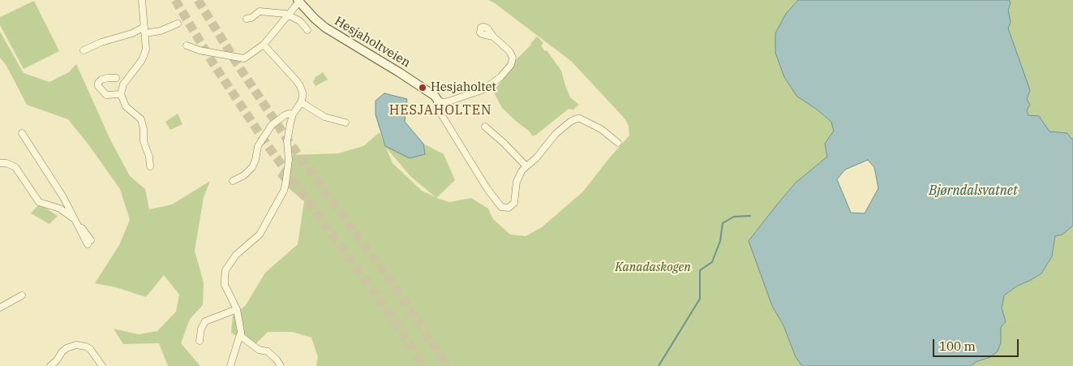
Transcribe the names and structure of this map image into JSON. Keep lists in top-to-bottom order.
{
  "streets": {
    "main road": ["Hesjaholtveien"]
  },
  "districts": ["HESJAHOLTEN"],
  "water": ["Bjørndalsvatnet"],
  "parks": ["Kanadaskogen"],
  "places": ["Hesjaholtet"],
  "scale_bar": "100 m"
}
